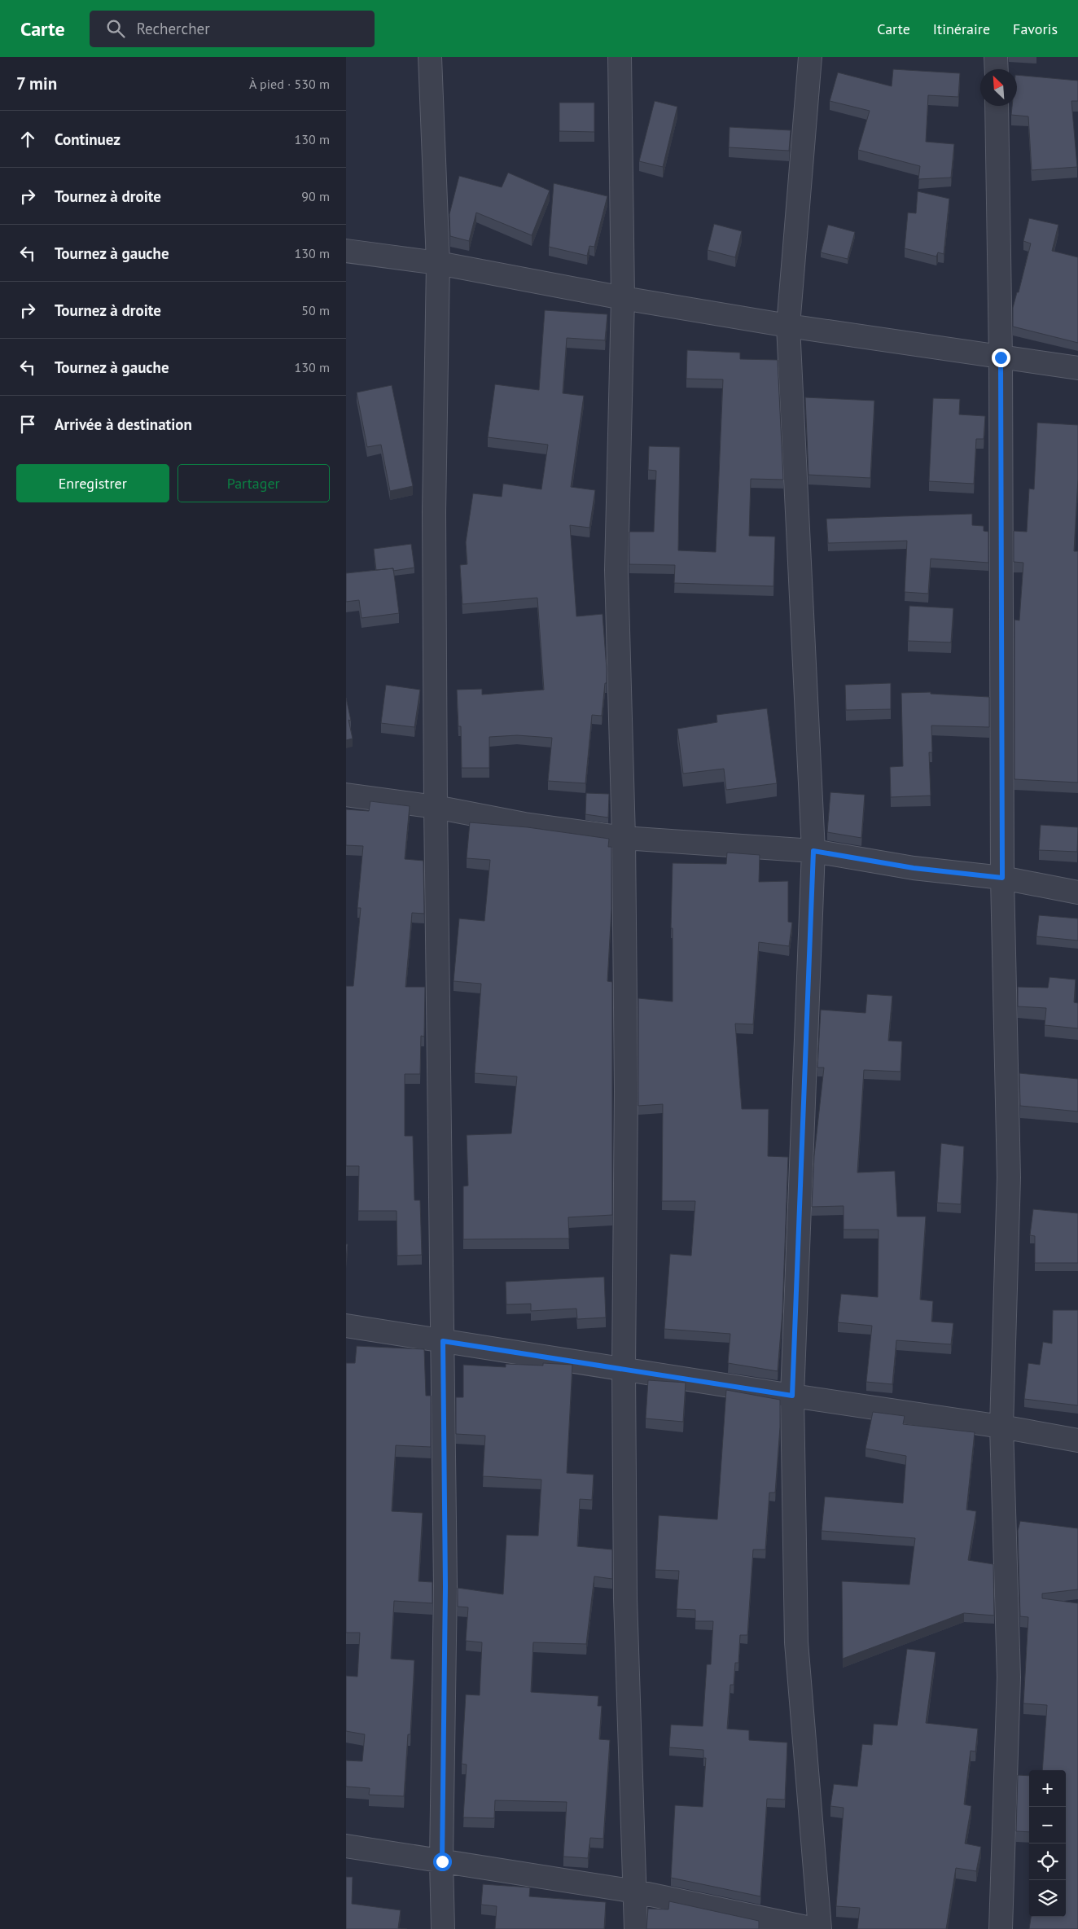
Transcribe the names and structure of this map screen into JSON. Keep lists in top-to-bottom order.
{
  "north": "top left",
  "page": {
    "header": "Carte",
    "search": "Rechercher",
    "nav": ["Carte", "Itinéraire", "Favoris"],
    "heading": ["7 min", "À pied · 530 m"],
    "list": [
      ["Continuez", "130 m"],
      ["Tournez à droite", "90 m"],
      ["Tournez à gauche", "130 m"],
      ["Tournez à droite", "50 m"],
      ["Tournez à gauche", "130 m"],
      "Arrivée à destination"
    ],
    "buttons": ["Enregistrer", "Partager"],
    "map_buttons": ["+", "−"]
  }
}
